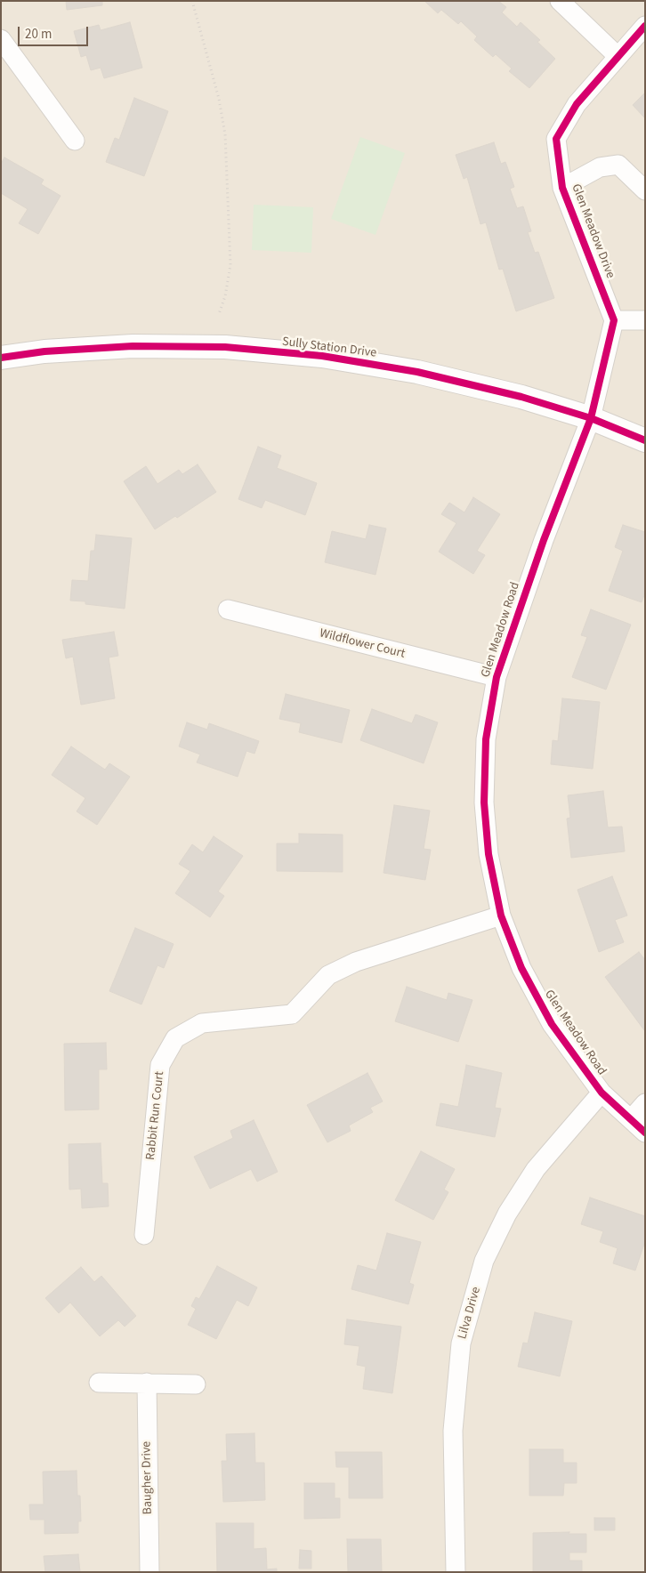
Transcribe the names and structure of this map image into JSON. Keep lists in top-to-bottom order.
{
  "streets": {
    "street": [
      "Glen Meadow Drive",
      "Sully Station Drive",
      "Glen Meadow Road",
      "Wildflower Court",
      "Rabbit Run Court",
      "Lilva Drive",
      "Baugher Drive"
    ]
  },
  "crossings": [
    ["Sully Station Drive", "Glen Meadow Road"],
    ["Glen Meadow Road", "Wildflower Court"],
    ["Glen Meadow Road", "Rabbit Run Court"],
    ["Glen Meadow Road", "Lilva Drive"]
  ],
  "scale_bar": "20 m"
}
